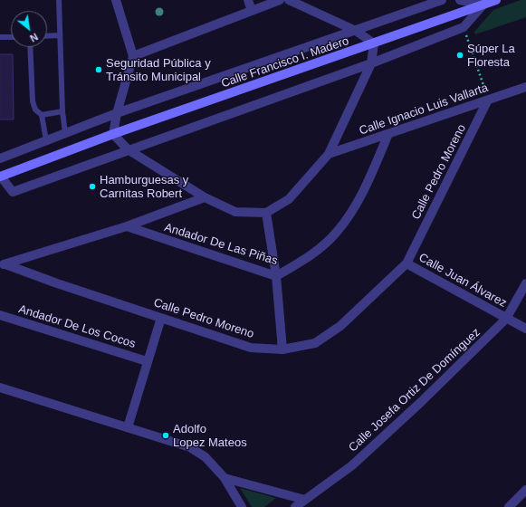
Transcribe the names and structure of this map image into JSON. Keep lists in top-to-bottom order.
{
  "streets": {
    "street": [
      "Calle Francisco I. Madero",
      "Calle Ignacio Luis Vallarta",
      "Calle Pedro Moreno",
      "Andador De Las Piñas",
      "Calle Juan Álvarez",
      "Andador De Los Cocos",
      "Calle Josefa Ortiz De Domínguez"
    ]
  },
  "crossings": [
    ["Calle Francisco I. Madero", "Calle Ignacio Luis Vallarta"],
    ["Calle Ignacio Luis Vallarta", "Calle Pedro Moreno"],
    ["Calle Ignacio Luis Vallarta", "Andador De Las Piñas"],
    ["Calle Pedro Moreno", "Calle Juan Álvarez"],
    ["Calle Juan Álvarez", "Calle Josefa Ortiz De Domínguez"]
  ],
  "places": [
    "Súper La Floresta",
    "Seguridad Pública y Tránsito Municipal",
    "Hamburguesas y Carnitas Robert",
    "Adolfo Lopez Mateos"
  ],
  "north": "bottom right"
}
